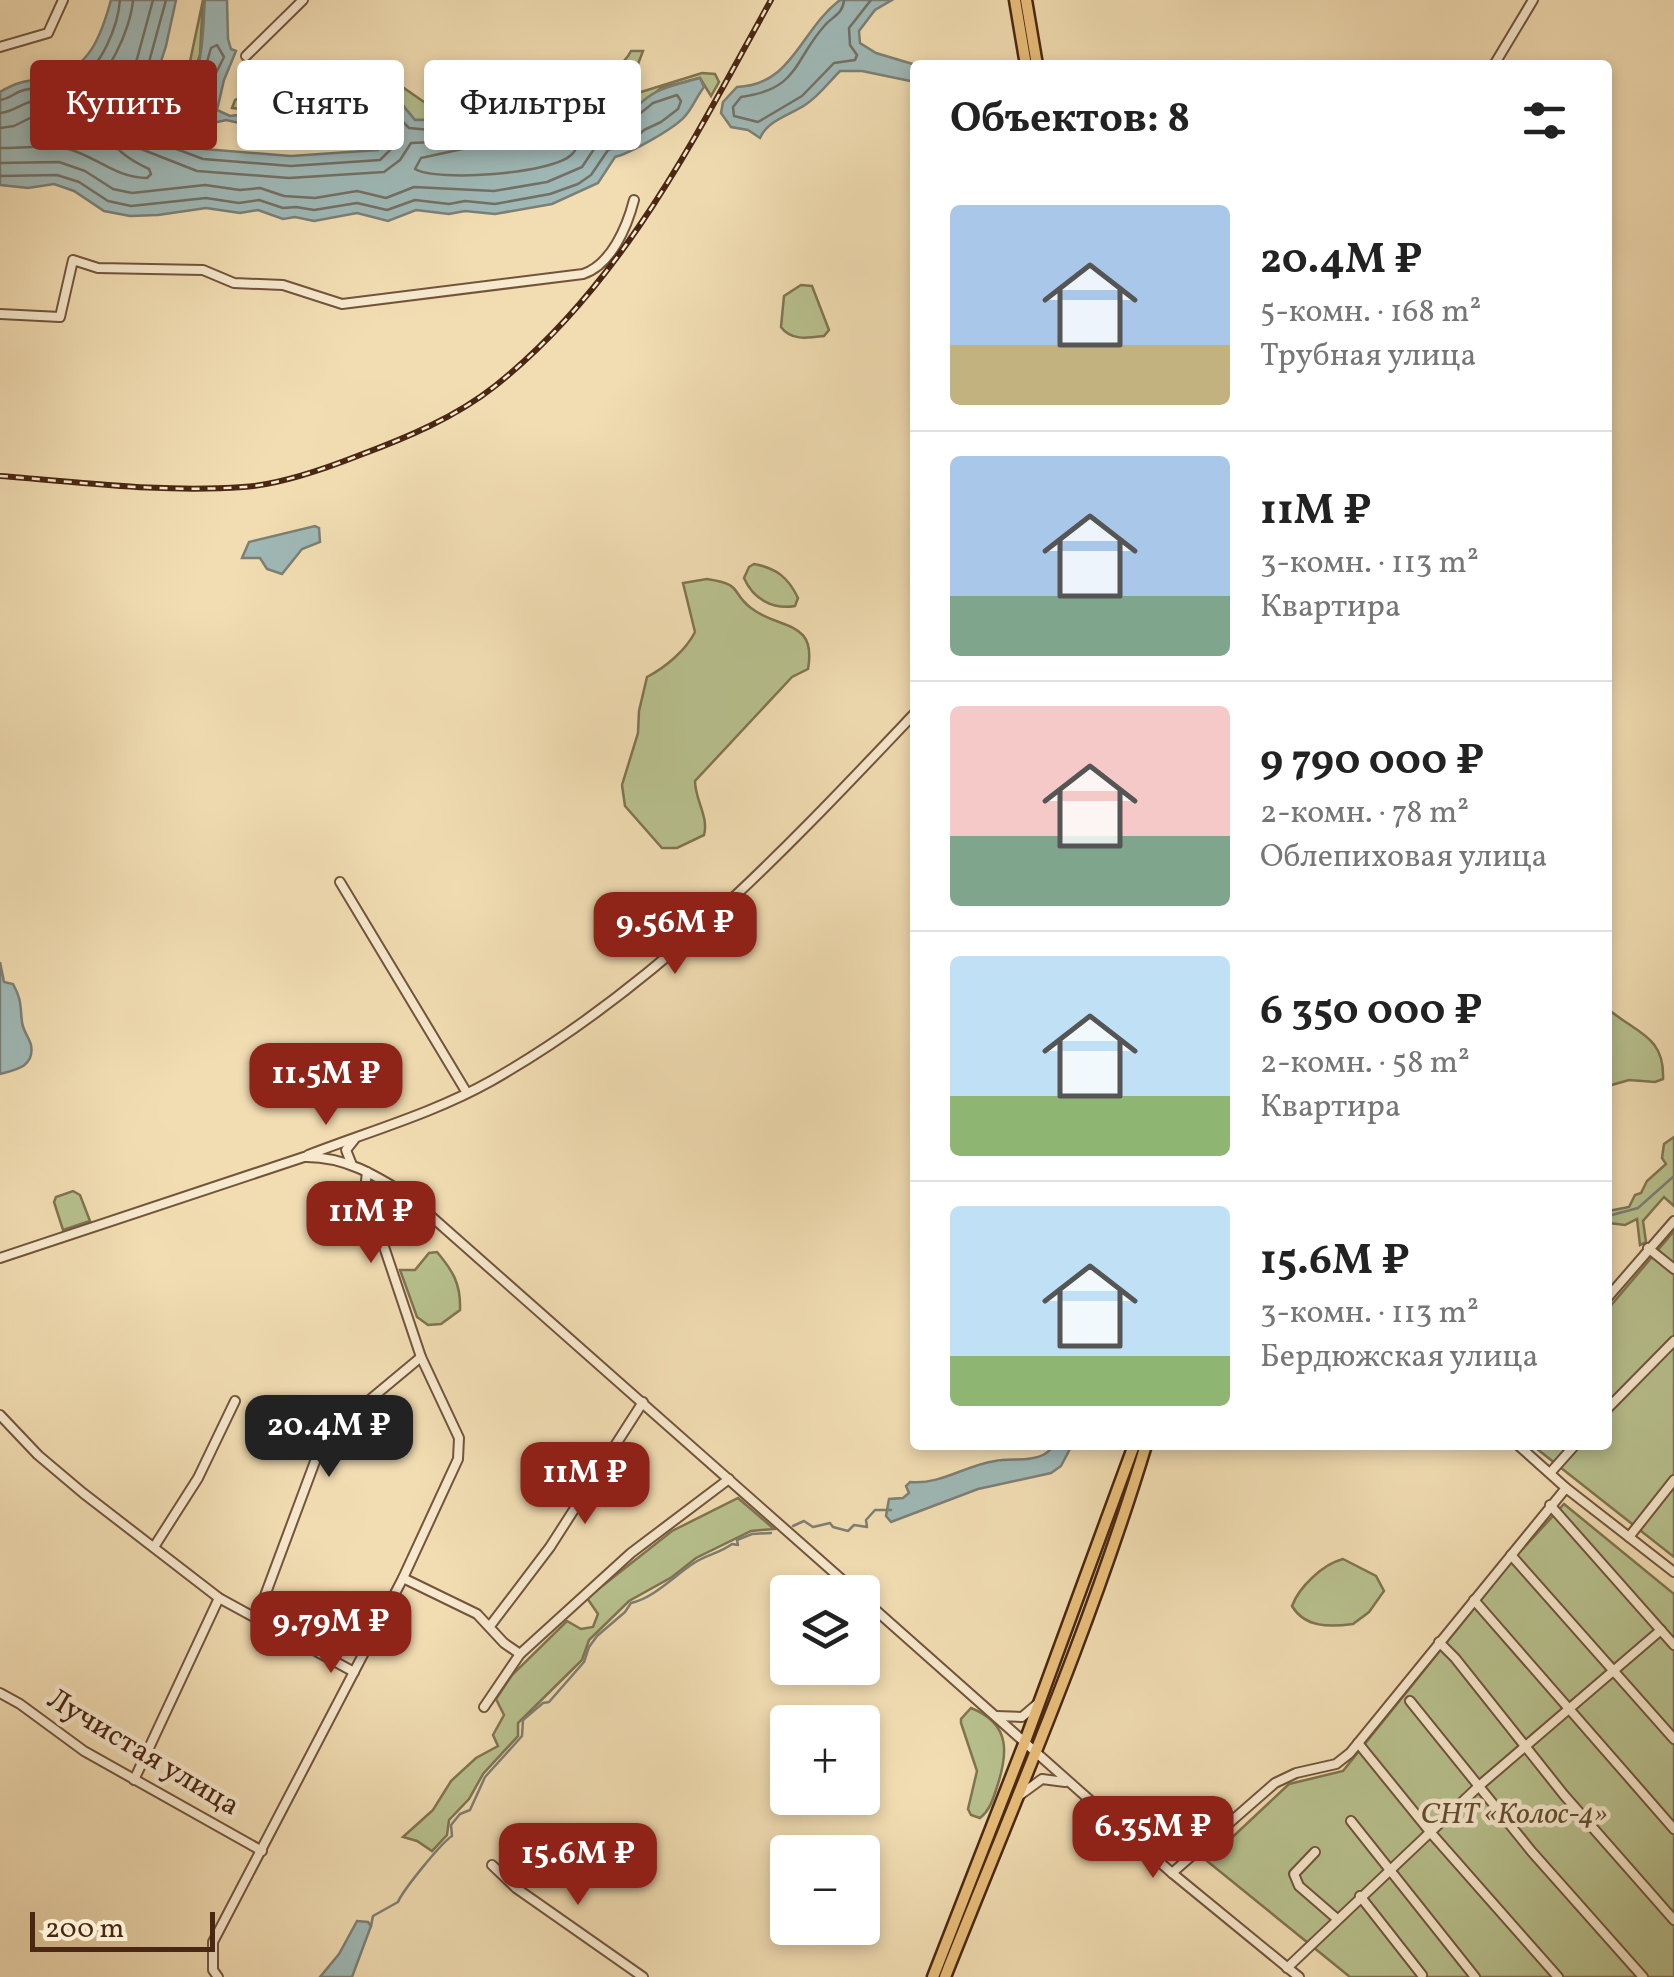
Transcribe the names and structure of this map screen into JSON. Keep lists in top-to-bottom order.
{
  "streets": {
    "street": ["Лучистая улица"]
  },
  "parks": ["СНТ «Колос-4»"],
  "scale_bar": "200 m",
  "page": {
    "chip": ["Купить", "Снять", "Фильтры"],
    "heading": "Объектов: 8",
    "list": [
      {
        "name": "20.4M ₽",
        "note": "5-комн. · 168 m² · Трубная улица"
      },
      {
        "name": "11M ₽",
        "note": "3-комн. · 113 m² · Квартира"
      },
      {
        "name": "9 790 000 ₽",
        "note": "2-комн. · 78 m² · Облепиховая улица"
      },
      {
        "name": "6 350 000 ₽",
        "note": "2-комн. · 58 m² · Квартира"
      },
      {
        "name": "15.6M ₽",
        "note": "3-комн. · 113 m² · Бердюжская улица"
      }
    ],
    "price": [
      "9.56M ₽",
      "11.5M ₽",
      "11M ₽",
      "20.4M ₽",
      "11M ₽",
      "9.79M ₽",
      "6.35M ₽",
      "15.6M ₽"
    ],
    "map_buttons": ["+", "−"],
    "scale": "200 m"
  }
}
